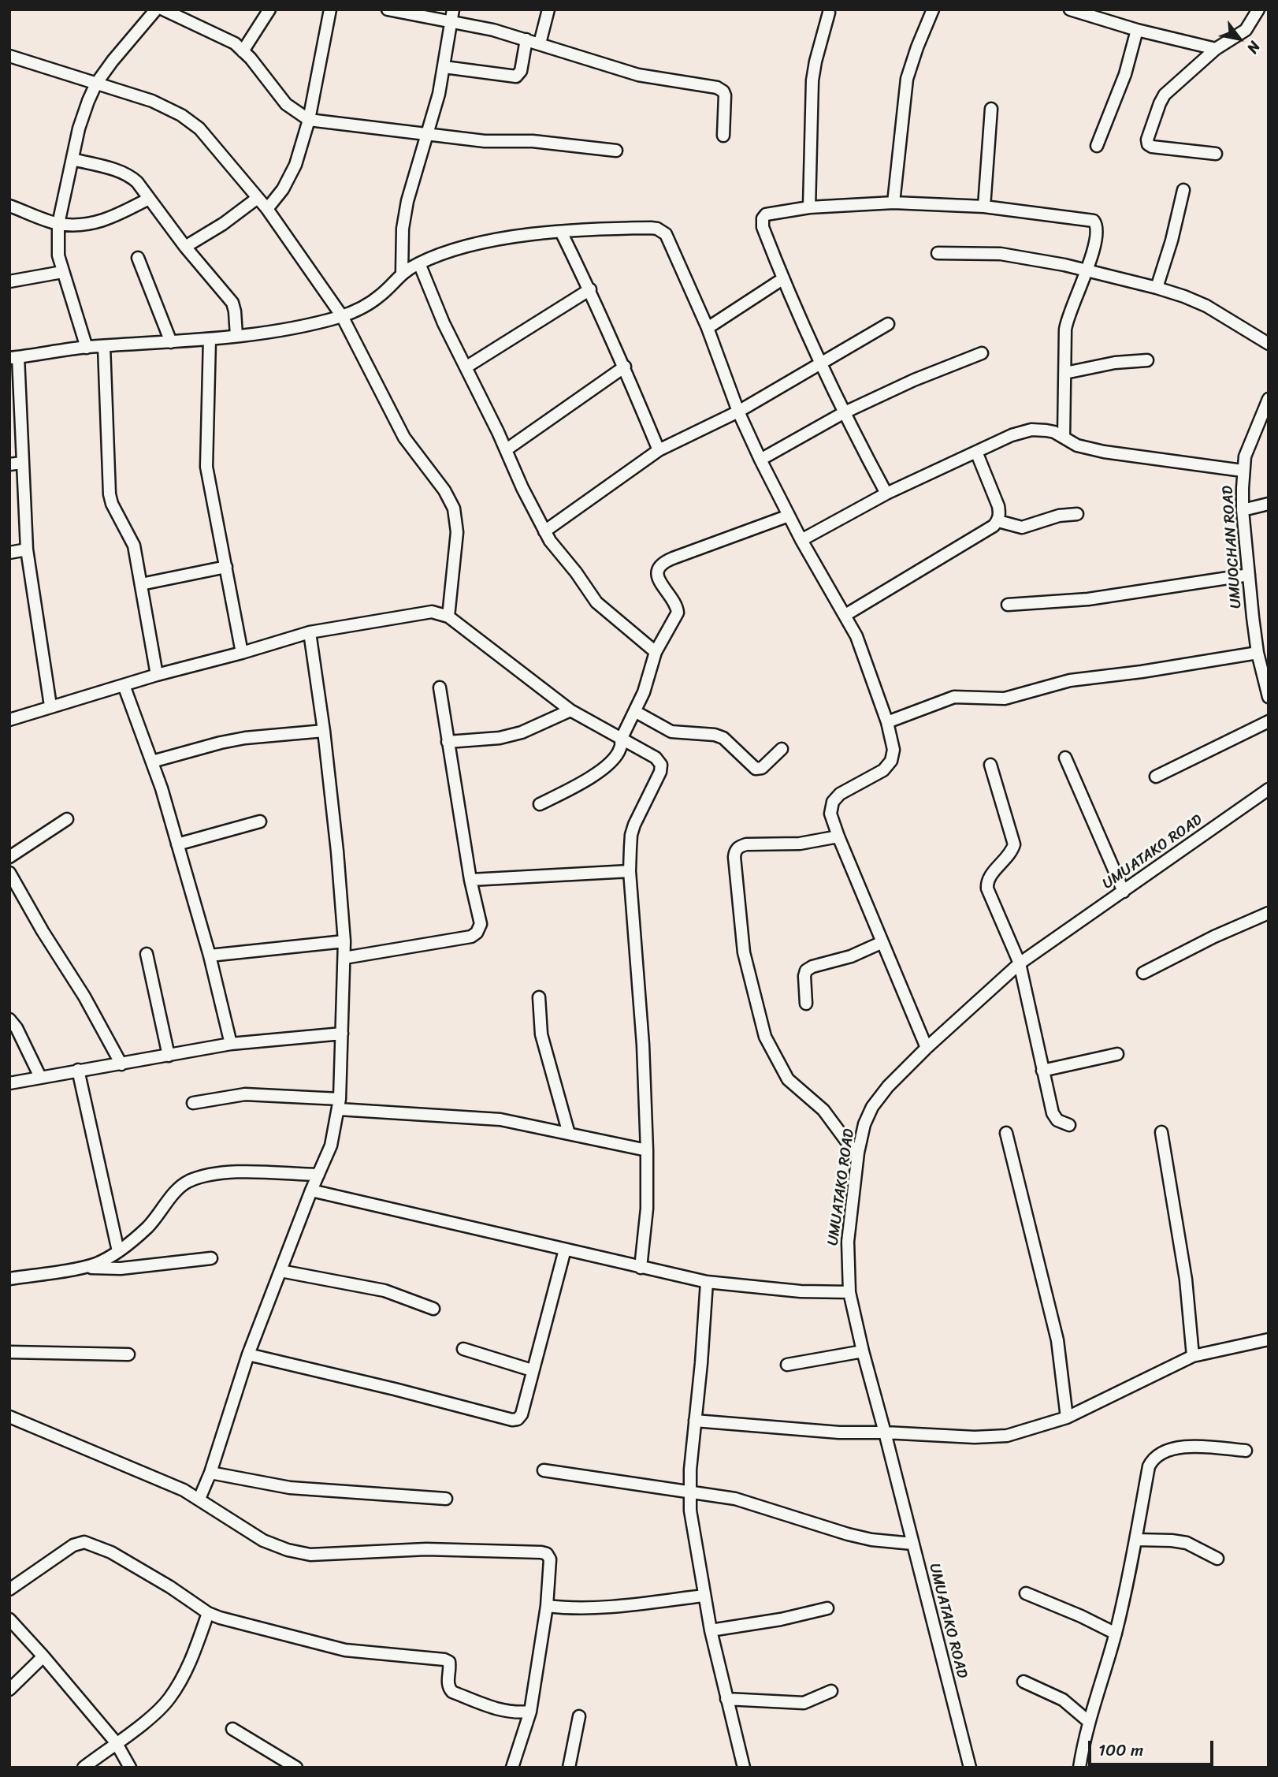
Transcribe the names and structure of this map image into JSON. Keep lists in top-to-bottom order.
{
  "streets": {
    "street": ["UMUOCHAN ROAD", "UMUATAKO ROAD"]
  },
  "scale_bar": "100 m",
  "north": "bottom right"
}
